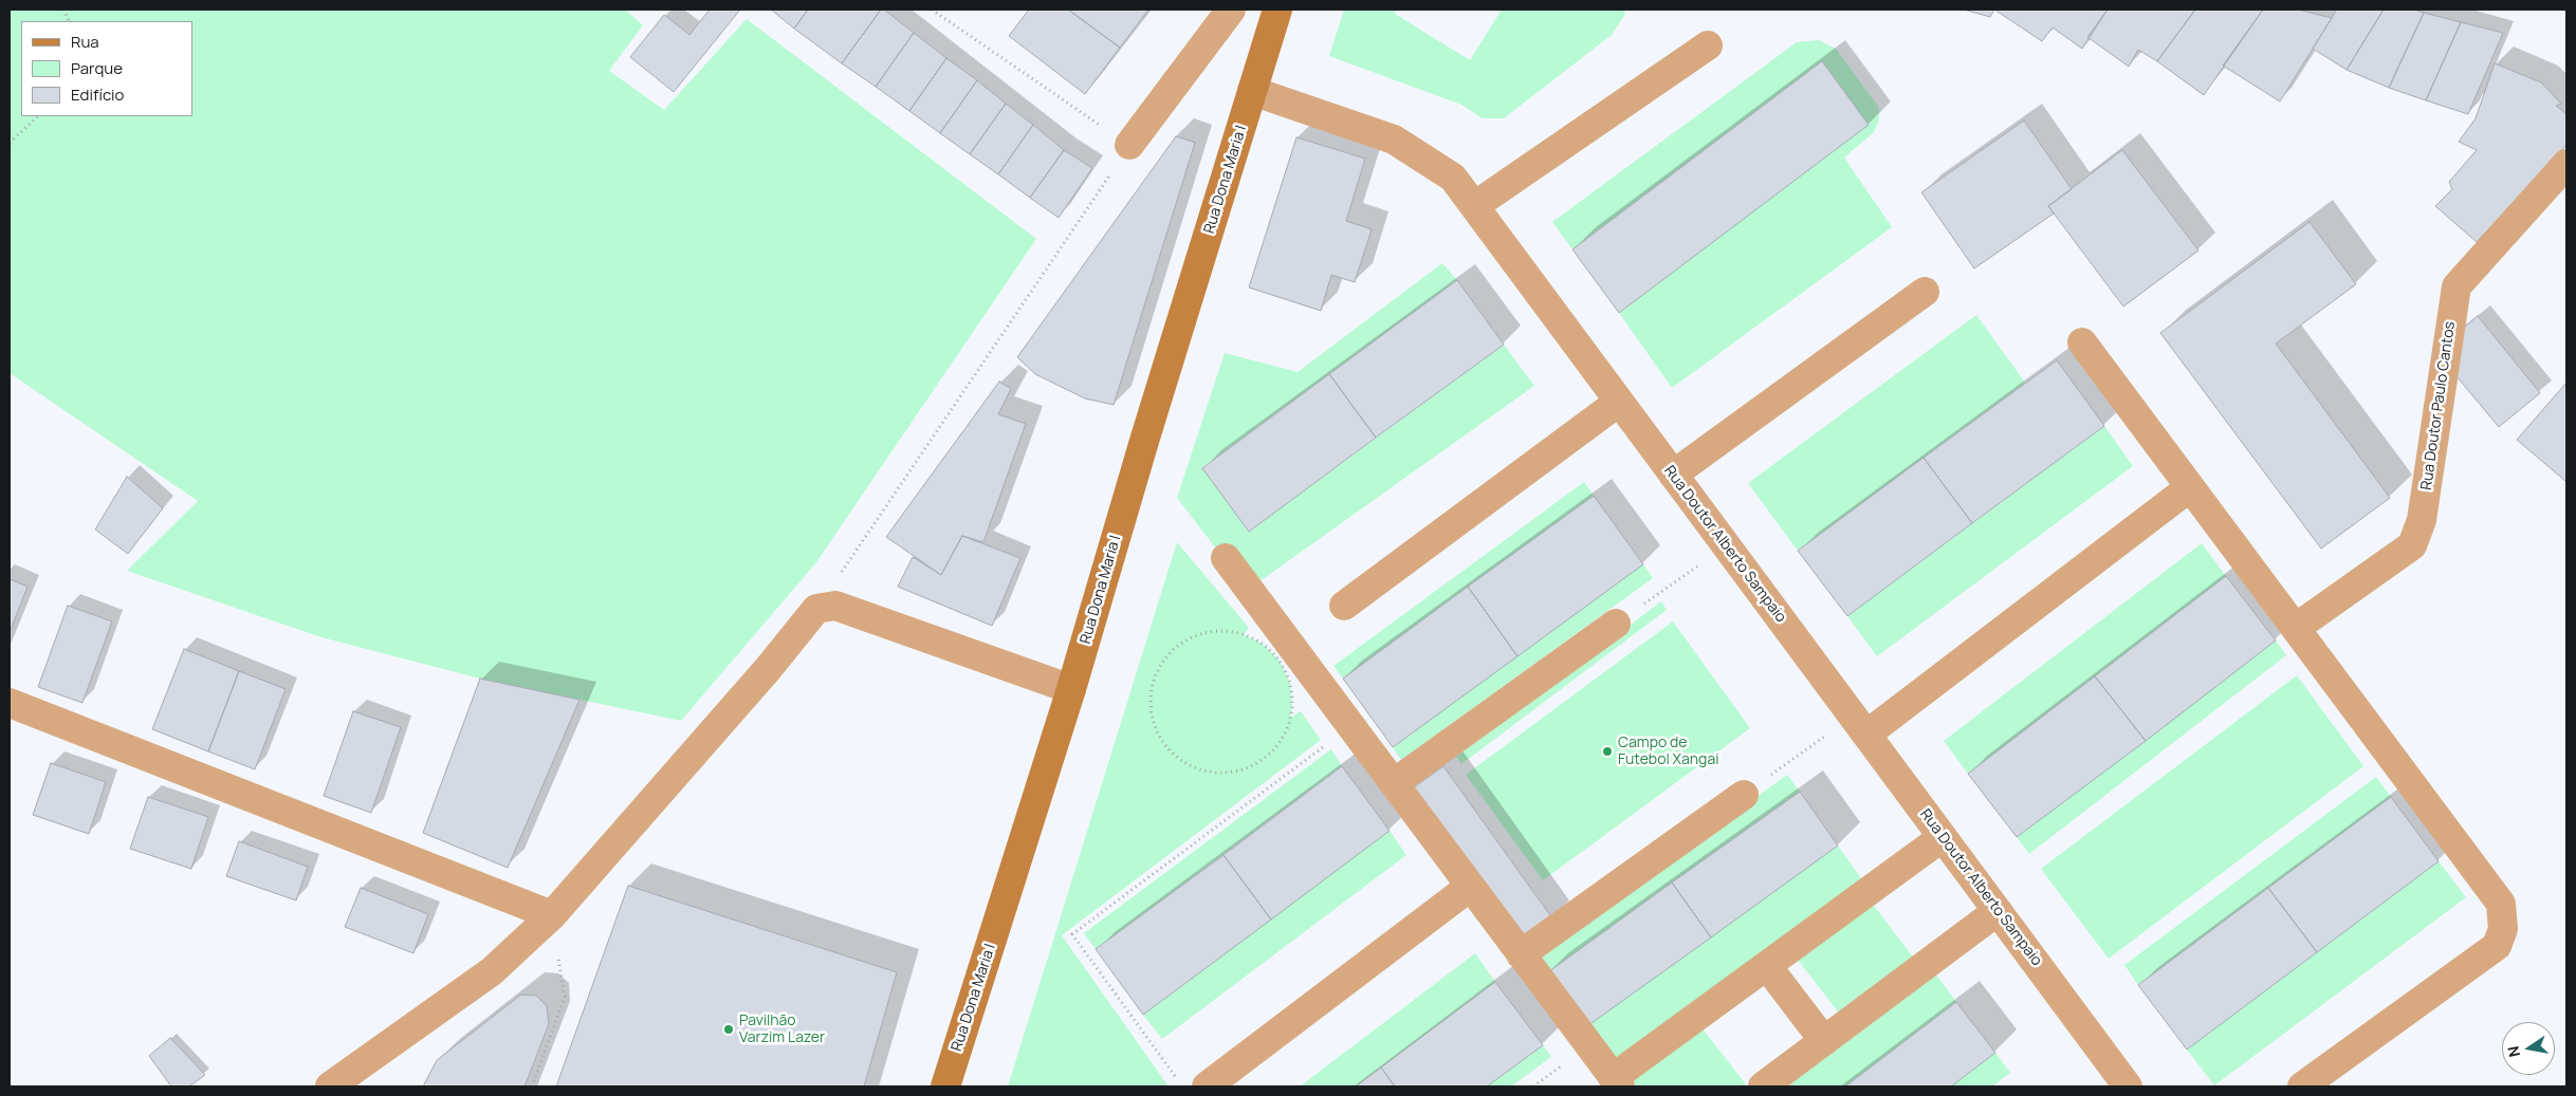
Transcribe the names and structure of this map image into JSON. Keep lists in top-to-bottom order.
{
  "streets": {
    "main road": ["Rua Dona Maria I"],
    "street": ["Rua Doutor Paulo Cantos", "Rua Doutor Alberto Sampaio"]
  },
  "crossings": [
    ["Rua Dona Maria I", "Rua Doutor Alberto Sampaio"]
  ],
  "places": ["Campo de Futebol Xangai", "Pavilhão Varzim Lazer"],
  "legend": ["Rua", "Parque", "Edifício"],
  "north": "left"
}
